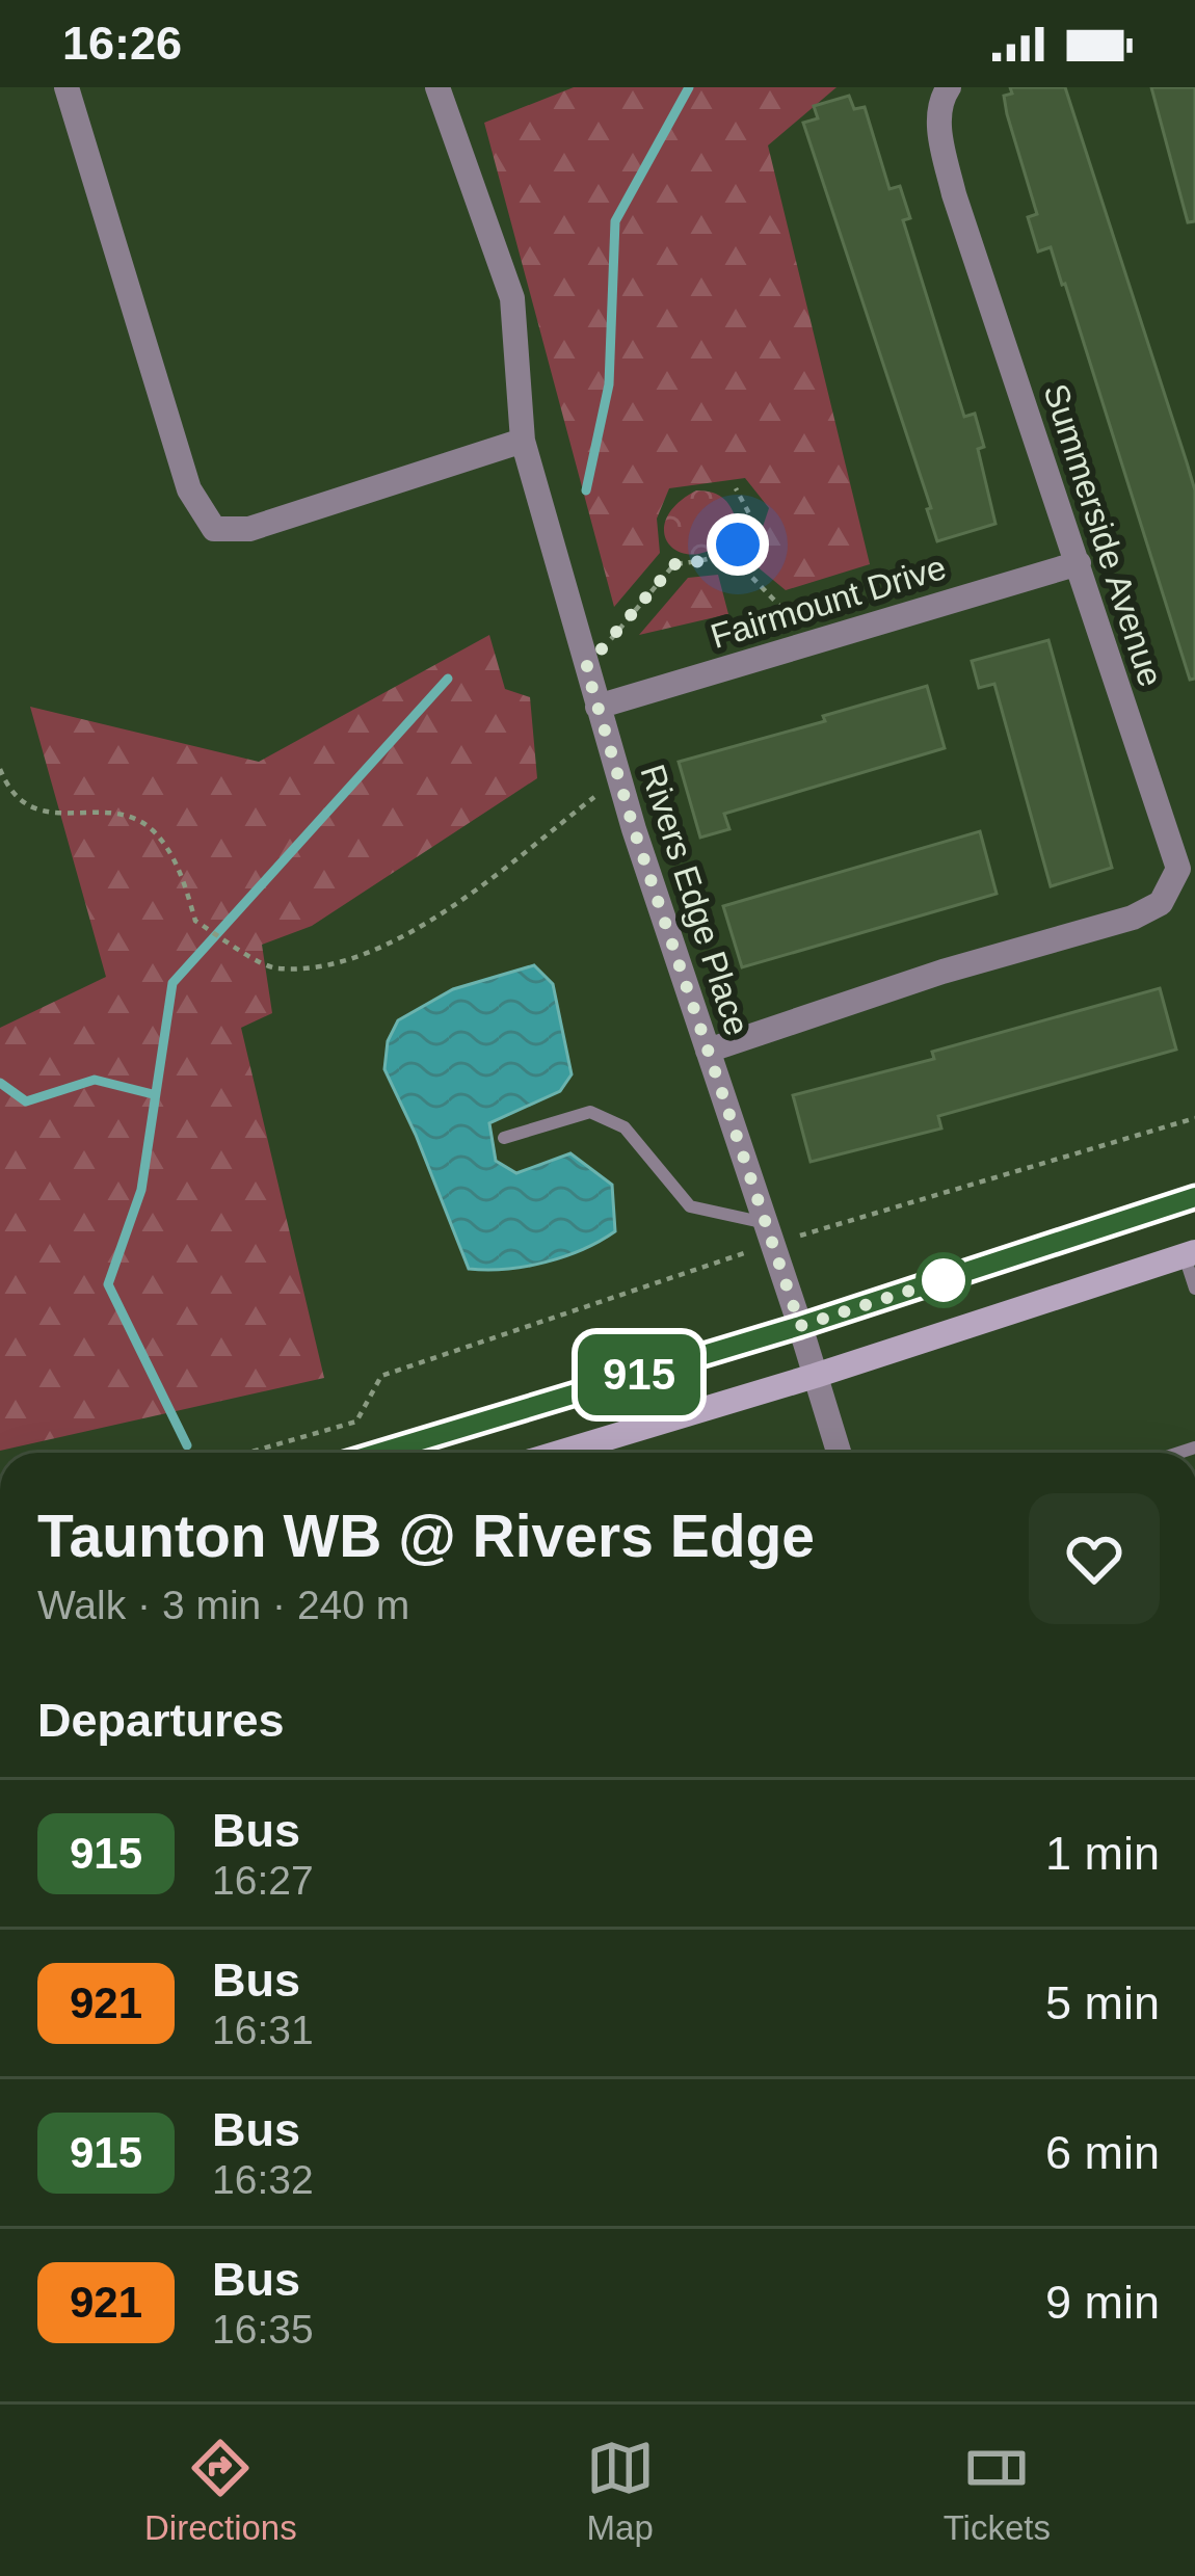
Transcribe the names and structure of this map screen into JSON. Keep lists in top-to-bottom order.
{
  "streets": {
    "street": ["Summerside Avenue", "Fairmount Drive", "Rivers Edge Place"]
  },
  "crossings": [
    ["Summerside Avenue", "Fairmount Drive"],
    ["Summerside Avenue", "Rivers Edge Place"],
    ["Fairmount Drive", "Rivers Edge Place"]
  ],
  "lines": ["bus line 915"],
  "page": {
    "status": "16:26",
    "on_map": "915",
    "heading": [
      ["Taunton WB @ Rivers Edge", "Walk · 3 min · 240 m"],
      "Departures"
    ],
    "list": [
      {
        "mark": "915",
        "name": "Bus",
        "note": "16:27",
        "value": "1 min"
      },
      {
        "mark": "921",
        "name": "Bus",
        "note": "16:31",
        "value": "5 min"
      },
      {
        "mark": "915",
        "name": "Bus",
        "note": "16:32",
        "value": "6 min"
      },
      {
        "mark": "921",
        "name": "Bus",
        "note": "16:35",
        "value": "9 min"
      }
    ],
    "tabs": ["Directions", "Map", "Tickets"]
  }
}
